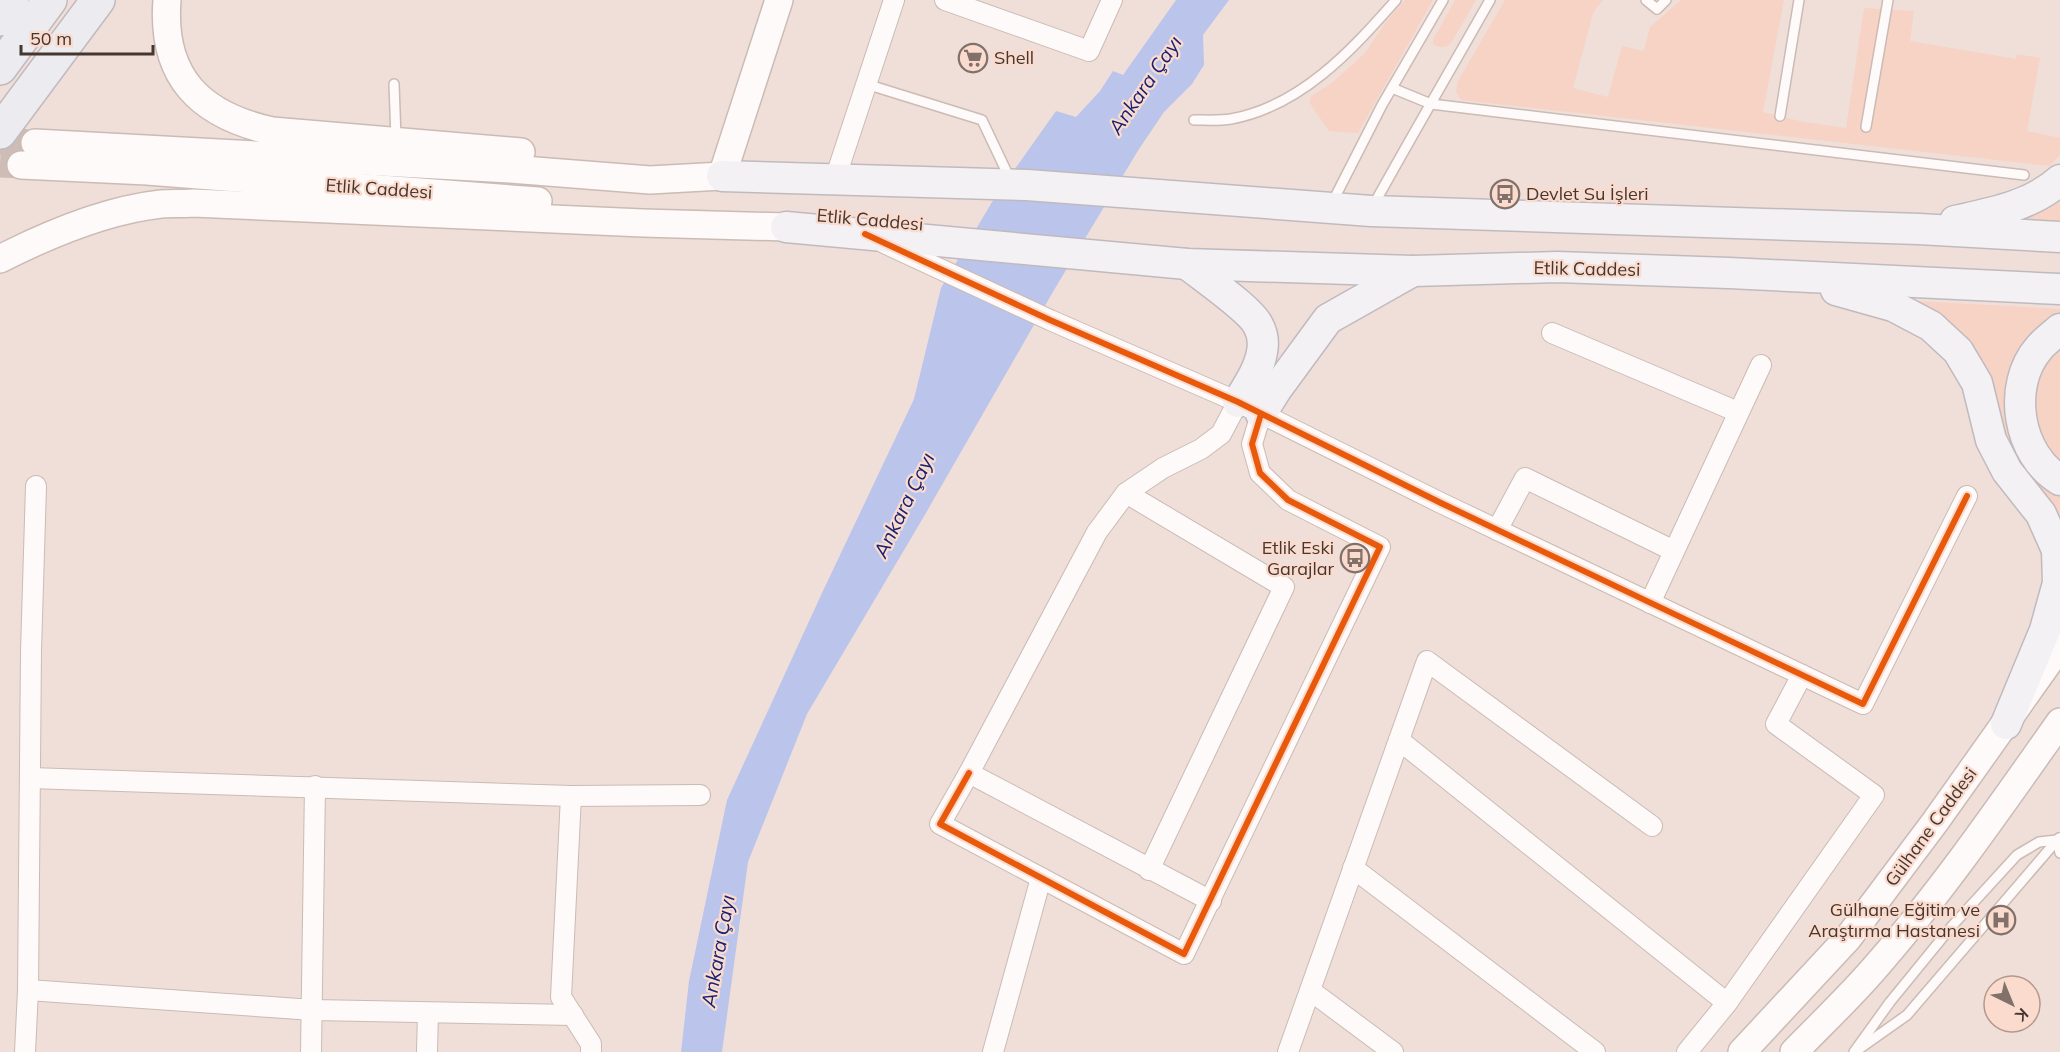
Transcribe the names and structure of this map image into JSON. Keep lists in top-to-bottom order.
{
  "streets": {
    "main road": ["Etlik Caddesi", "Gülhane Caddesi"]
  },
  "water": ["Ankara Çayı"],
  "places": {
    "supermarket": ["Shell"],
    "bus stop": ["Devlet Su İşleri", "Etlik Eski Garajlar"],
    "hospital": ["Gülhane Eğitim ve Araştırma Hastanesi"]
  },
  "scale_bar": "50 m",
  "north": "bottom right"
}
